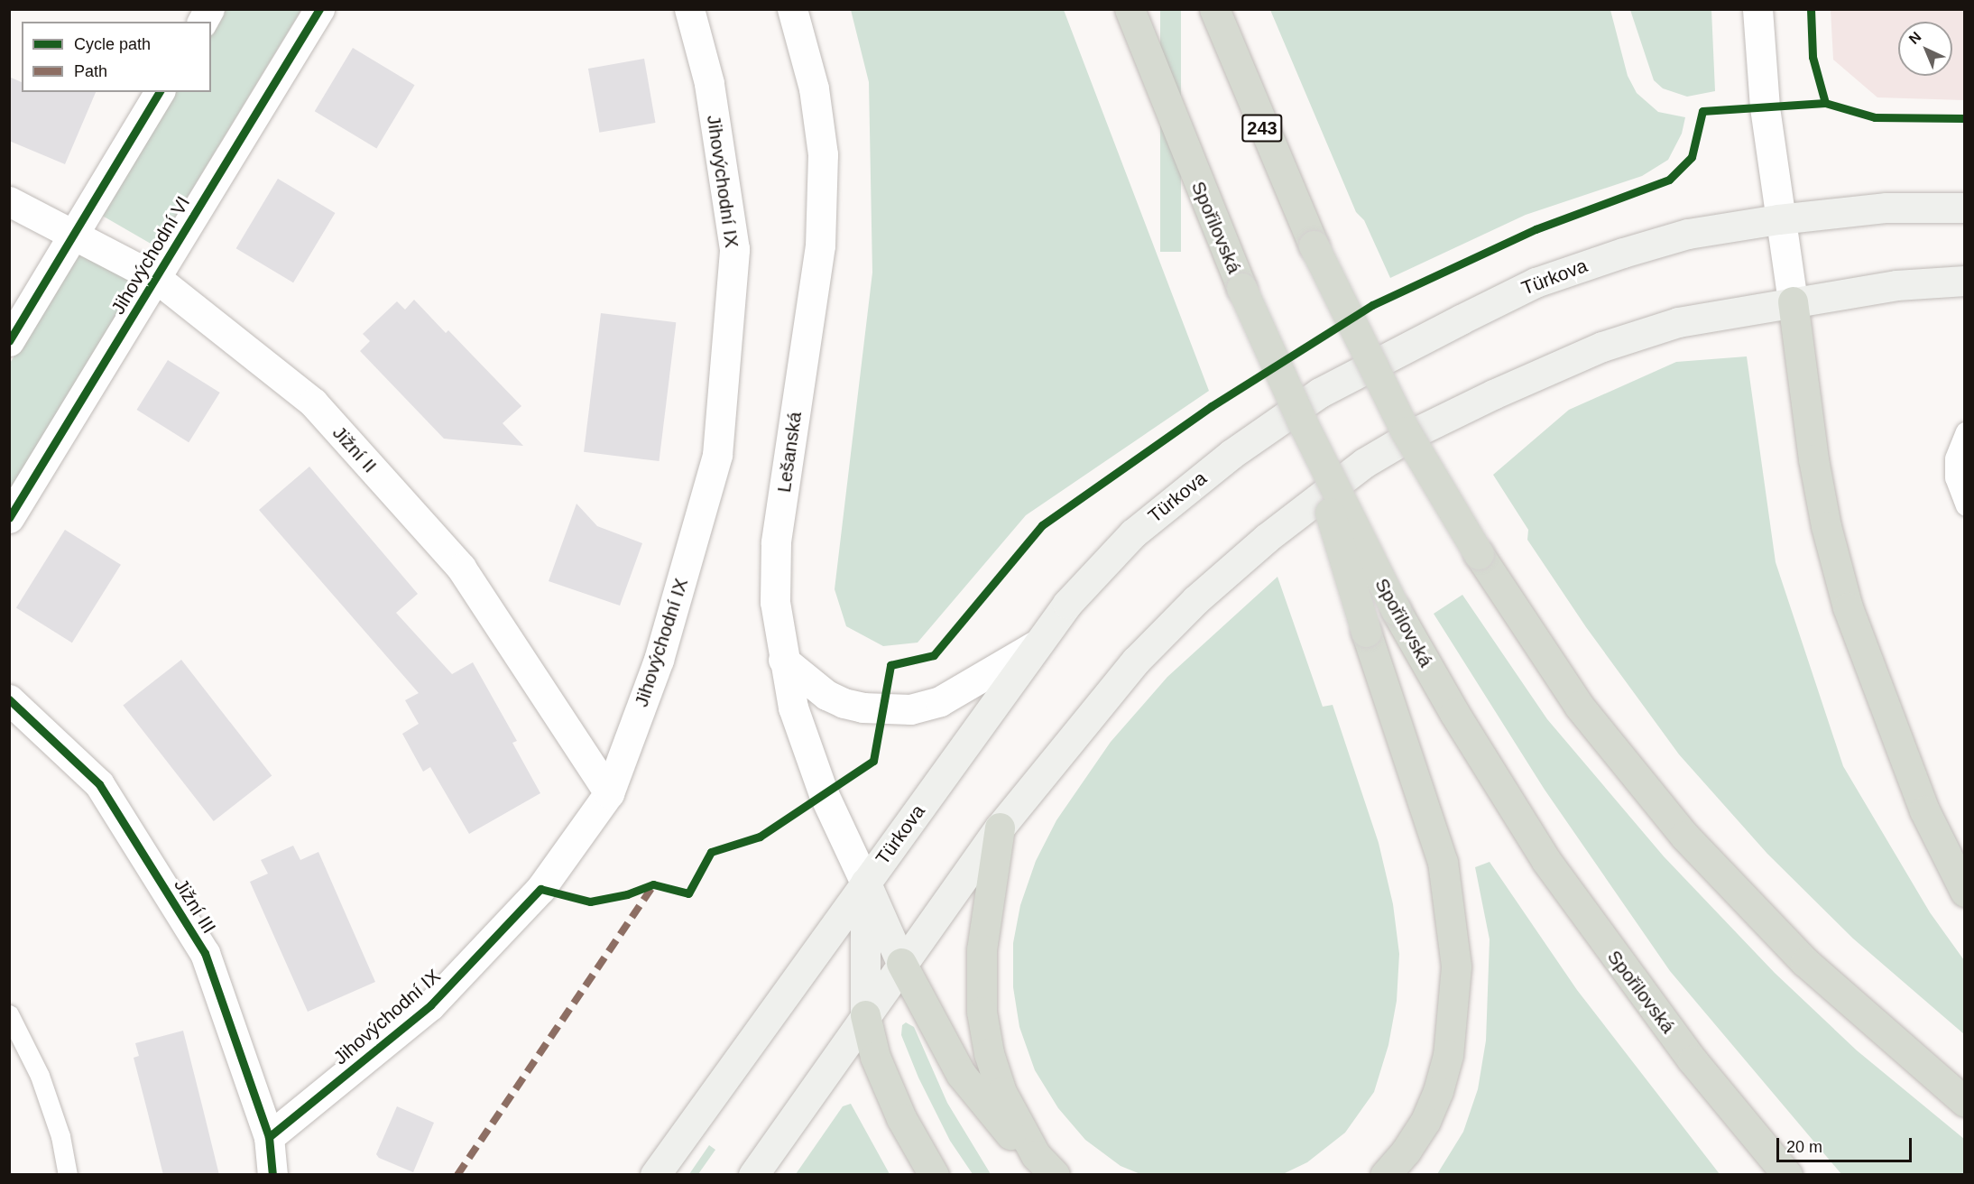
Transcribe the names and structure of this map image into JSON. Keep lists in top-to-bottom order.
{
  "streets": {
    "highway": ["243", "Spořilovská"],
    "main road": ["Türkova"],
    "street": [
      "Jihovýchodní IX",
      "Jihovýchodní VI",
      "Jižní II",
      "Lešanská",
      "Jižní III"
    ]
  },
  "crossings": [
    ["Jihovýchodní IX", "Jižní II"],
    ["Jihovýchodní IX", "Jižní III"],
    ["Jihovýchodní VI", "Jižní II"],
    ["Türkova", "Lešanská"]
  ],
  "legend": ["Cycle path", "Path"],
  "scale_bar": "20 m",
  "north": "top left"
}
